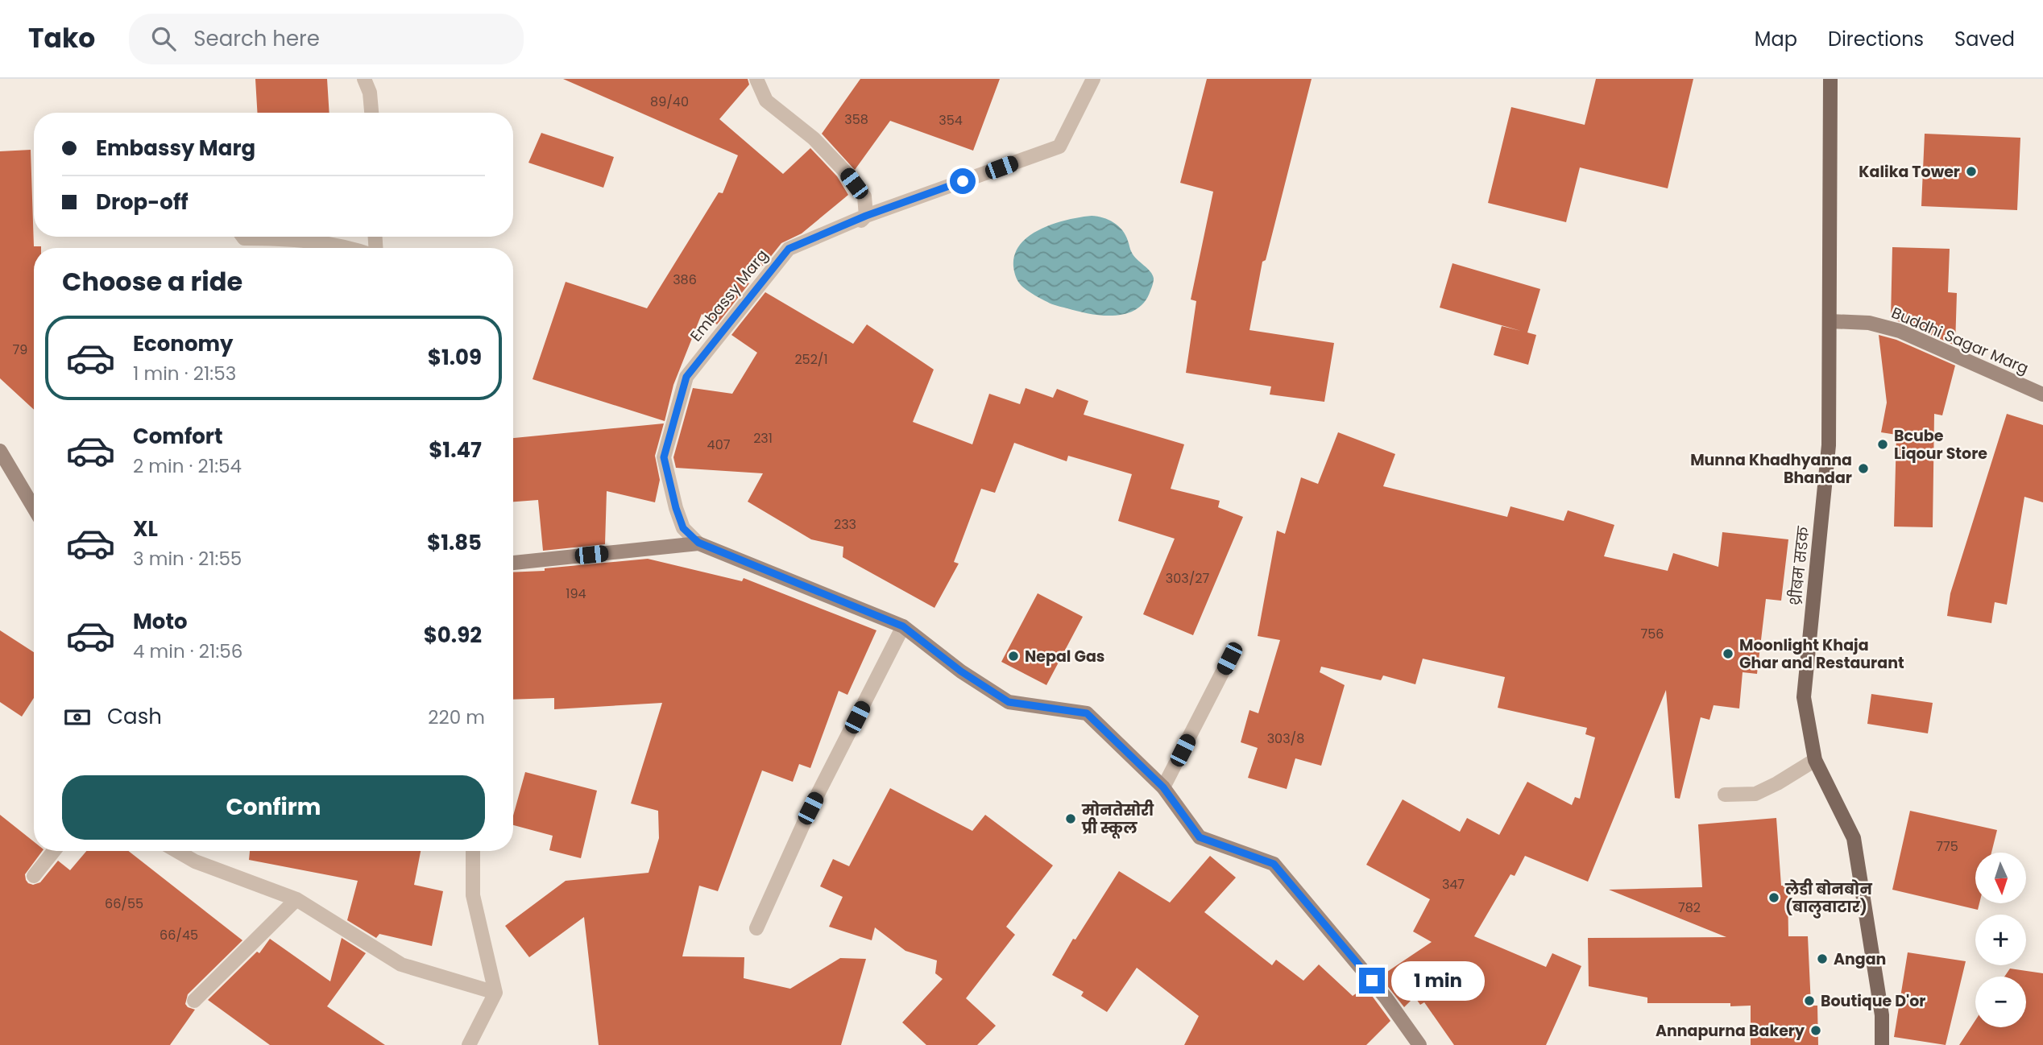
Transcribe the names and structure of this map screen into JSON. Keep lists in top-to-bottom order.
{
  "streets": {
    "main road": ["थ्रीबम सडक"],
    "street": ["Embassy Marg", "Buddhi Sagar Marg"]
  },
  "crossings": [
    ["Buddhi Sagar Marg", "थ्रीबम सडक"]
  ],
  "places": [
    "Kalika Tower",
    "Bcube Liqour Store",
    "Munna Khadhyanna Bhandar",
    "Moonlight Khaja Ghar and Restaurant",
    "Nepal Gas",
    "मोनतेसोरी प्री स्कूल",
    "लेडी बोनबोन (बालुवाटार)",
    "Angan",
    "Boutique D'or",
    "Annapurna Bakery"
  ],
  "house_numbers": [
    "89/40",
    "358",
    "354",
    "386",
    "79",
    "252/1",
    "231",
    "407",
    "233",
    "303/27",
    "194",
    "756",
    "303/8",
    "775",
    "347",
    "66/55",
    "782",
    "66/45"
  ],
  "north": "bottom",
  "page": {
    "header": "Tako",
    "search": "Search here",
    "nav": ["Map", "Directions", "Saved"],
    "banner": ["Embassy Marg", "Drop-off"],
    "heading": "Choose a ride",
    "list": [
      {
        "name": "Economy",
        "note": "1 min · 21:53",
        "value": "$1.09"
      },
      {
        "name": "Comfort",
        "note": "2 min · 21:54",
        "value": "$1.47"
      },
      {
        "name": "XL",
        "note": "3 min · 21:55",
        "value": "$1.85"
      },
      {
        "name": "Moto",
        "note": "4 min · 21:56",
        "value": "$0.92"
      }
    ],
    "pay": ["Cash", "220 m"],
    "buttons": "Confirm",
    "map_buttons": ["+", "−"],
    "bubble": "1 min"
  }
}
